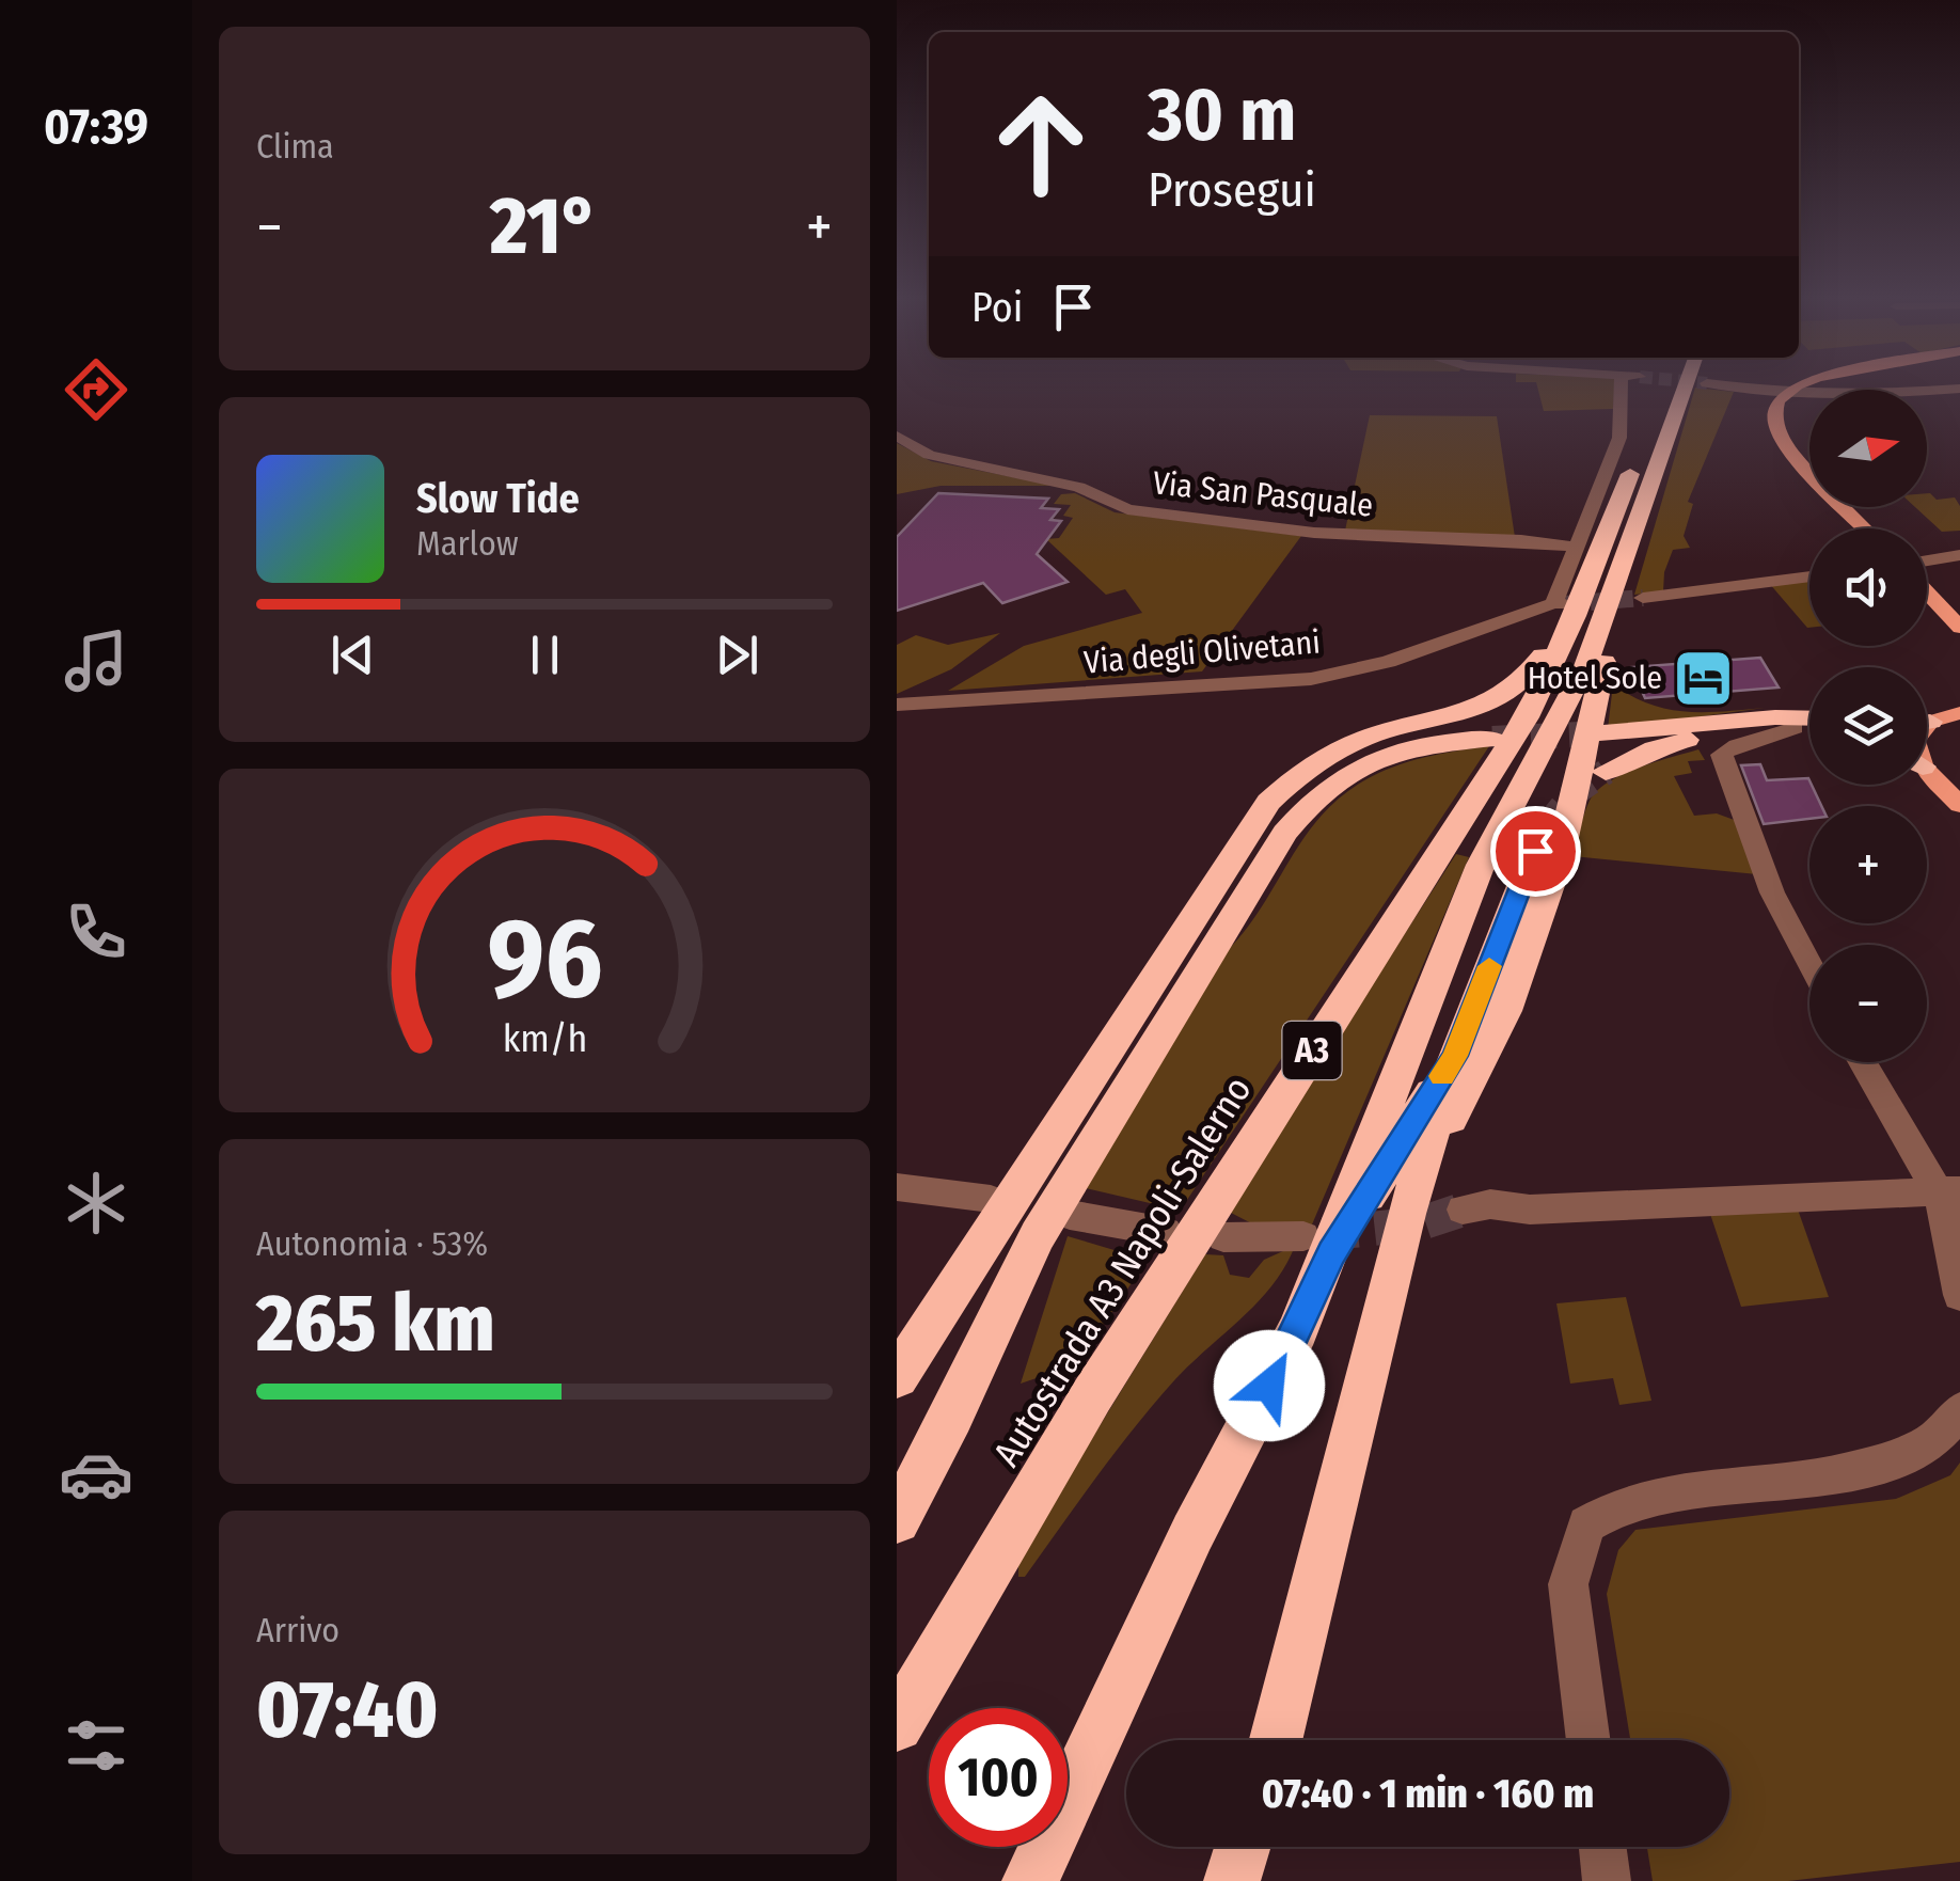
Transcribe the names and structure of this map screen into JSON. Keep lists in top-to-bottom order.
{
  "streets": {
    "highway": ["A3", "Autostrada A3 Napoli-Salerno"],
    "street": ["Via San Pasquale", "Via degli Olivetani"]
  },
  "crossings": [
    ["Via degli Olivetani", "A3"],
    ["Via degli Olivetani", "Autostrada A3 Napoli-Salerno"],
    ["A3", "Autostrada A3 Napoli-Salerno"]
  ],
  "places": {
    "hotel": ["Hotel Sole"]
  },
  "north": "right",
  "page": {
    "tabs": "07:39",
    "tile": [
      "Clima",
      ["Autonomia · 53%", "265 km"],
      ["Arrivo", "07:40"]
    ],
    "turn": ["30 m", "Prosegui"],
    "heat": ["−", "21°", "+"],
    "then": "Poi",
    "map_buttons": ["+", "−"],
    "song": ["Slow Tide", "Marlow"],
    "limit": "100",
    "trip": "07:40 · 1 min · 160 m",
    "gauge": ["96", "km/h"]
  }
}
